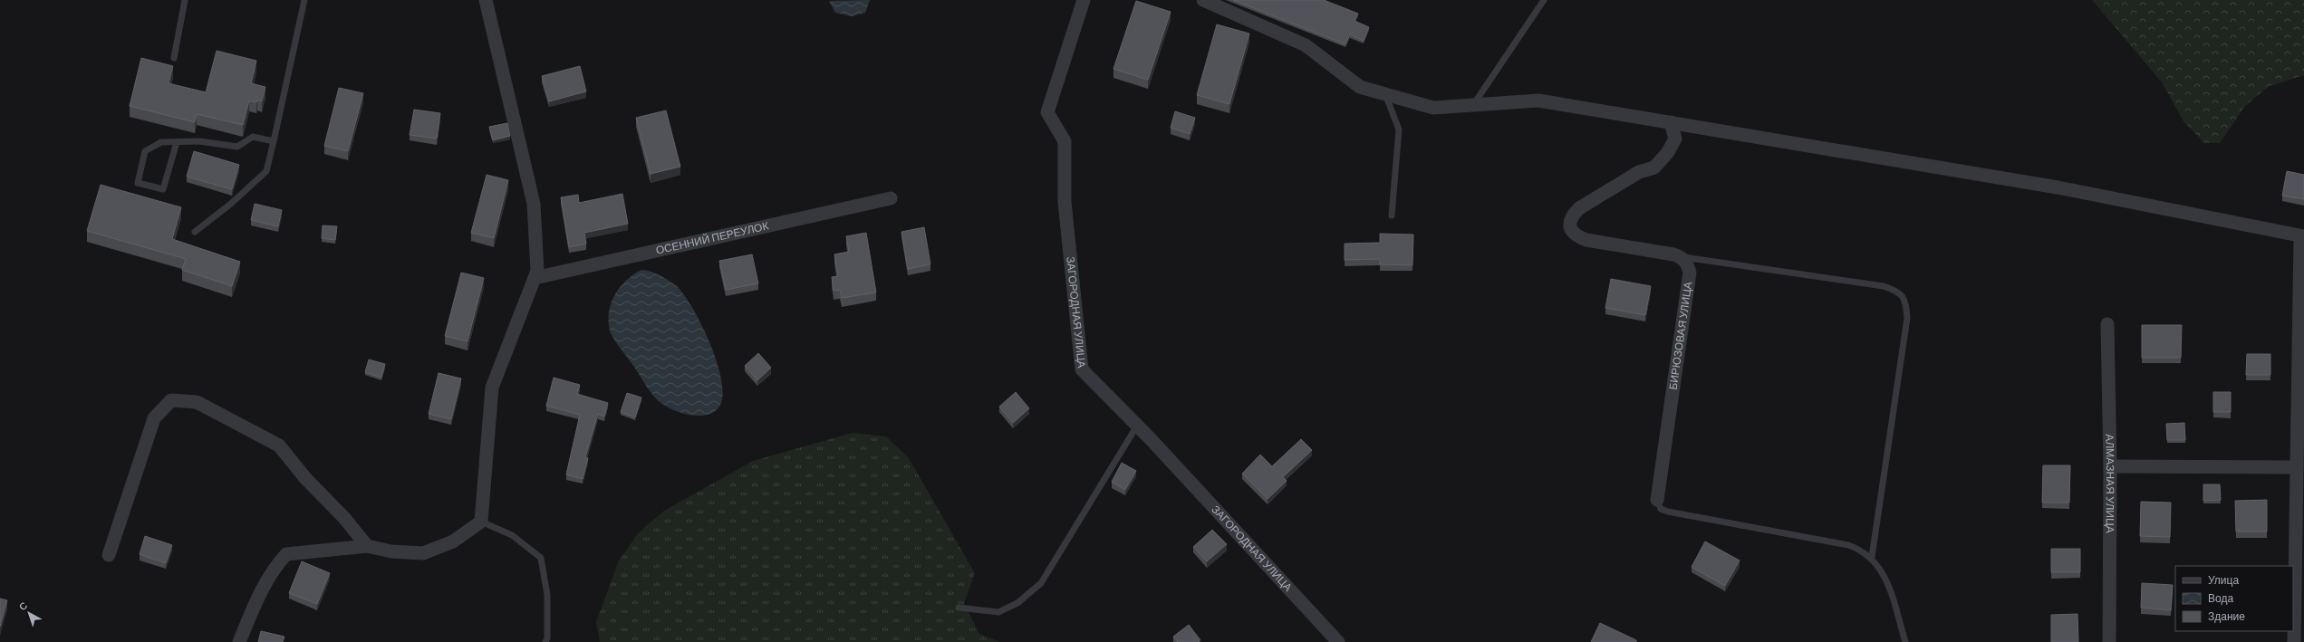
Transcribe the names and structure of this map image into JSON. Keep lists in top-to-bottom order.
{
  "streets": {
    "street": [
      "ОСЕННИЙ ПЕРЕУЛОК",
      "ЗАГОРОДНАЯ УЛИЦА",
      "БИРЮЗОВАЯ УЛИЦА",
      "АЛМАЗНАЯ УЛИЦА"
    ]
  },
  "legend": ["Улица", "Вода", "Здание"],
  "north": "top left"
}
